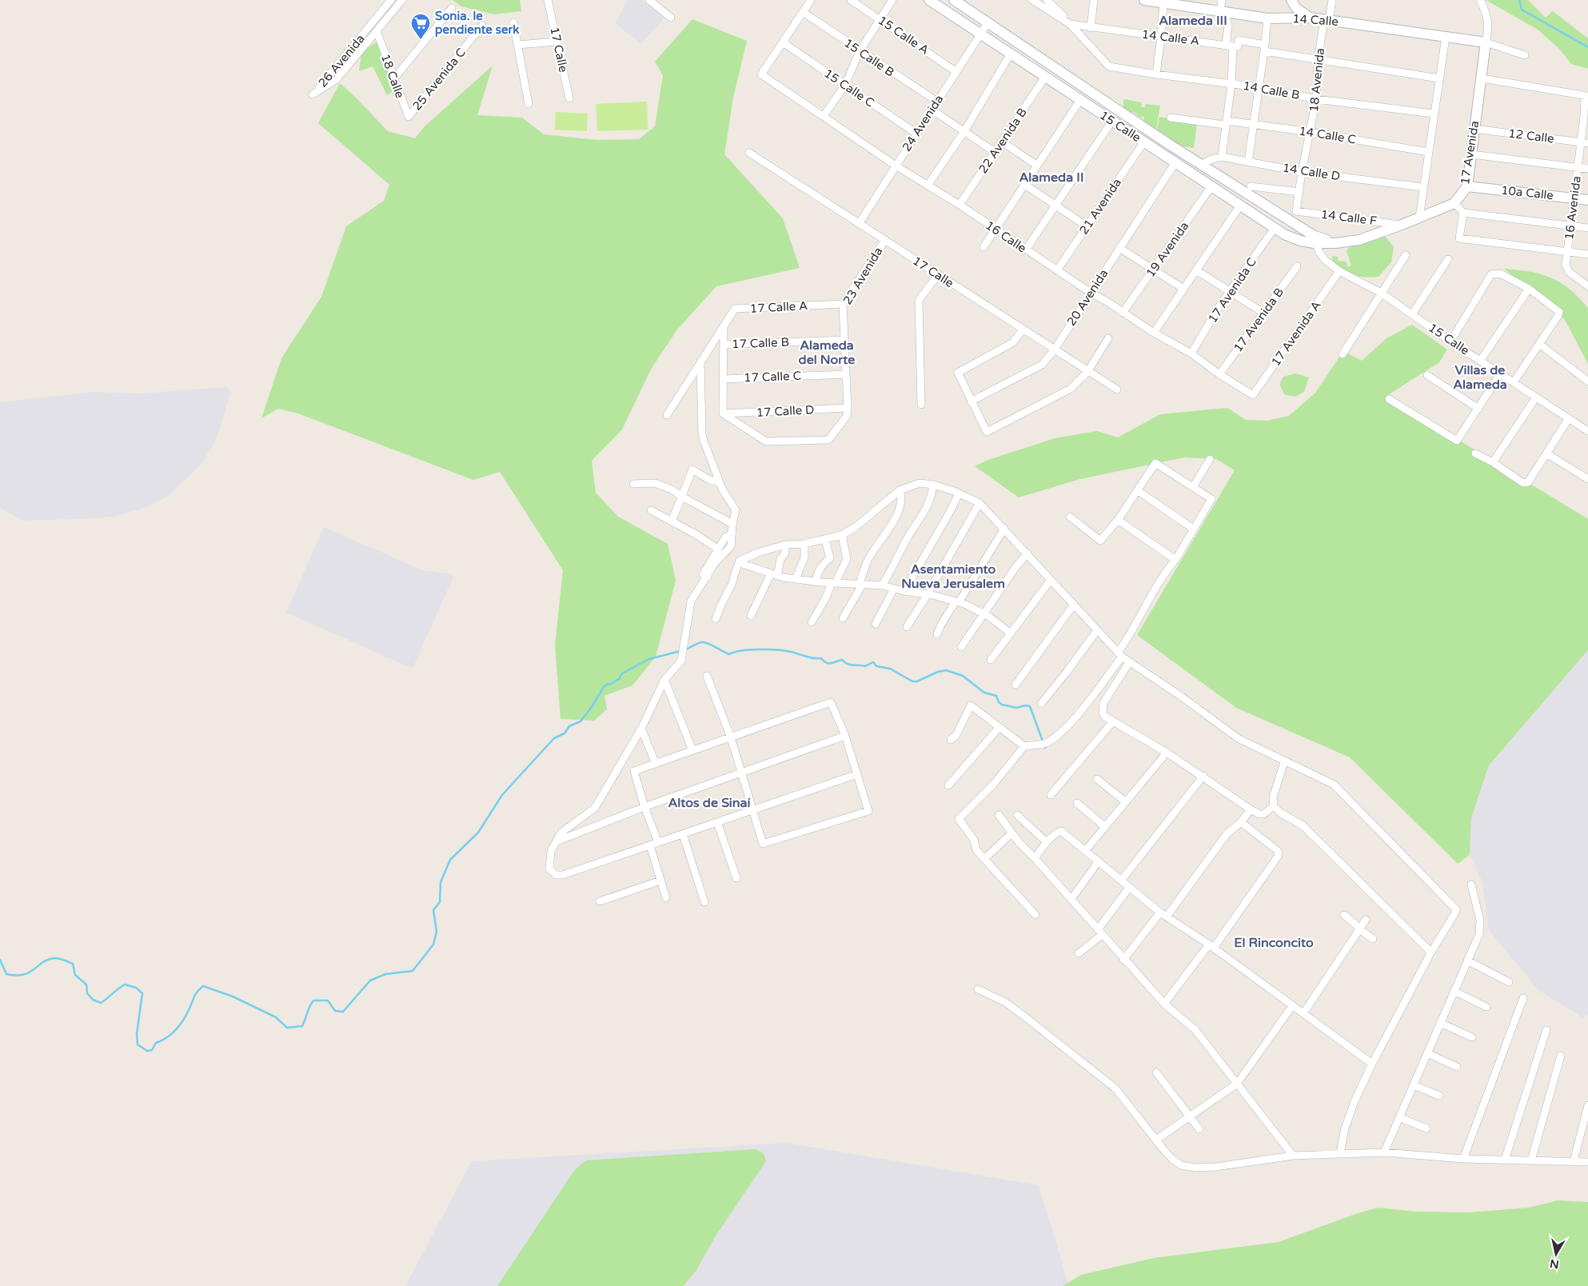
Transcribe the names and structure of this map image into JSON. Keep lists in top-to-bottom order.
{
  "streets": {
    "street": [
      "14 Calle",
      "15 Calle A",
      "14 Calle A",
      "17 Calle",
      "15 Calle B",
      "26 Avenida",
      "18 Calle",
      "25 Avenida C",
      "18 Avenida",
      "15 Calle C",
      "14 Calle B",
      "24 Avenida",
      "15 Calle",
      "14 Calle C",
      "12 Calle",
      "22 Avenida B",
      "17 Avenida",
      "14 Calle D",
      "10a Calle",
      "21 Avenida",
      "16 Avenida",
      "14 Calle F",
      "16 Calle",
      "19 Avenida",
      "23 Avenida",
      "17 Avenida C",
      "20 Avenida",
      "17 Calle A",
      "17 Avenida B",
      "17 Avenida A",
      "17 Calle B",
      "17 Calle C",
      "17 Calle D"
    ]
  },
  "crossings": [
    ["14 Calle", "18 Avenida"],
    ["14 Calle", "17 Avenida"],
    ["15 Calle A", "24 Avenida"],
    ["14 Calle A", "18 Avenida"],
    ["14 Calle A", "14 Calle B"],
    ["17 Calle", "24 Avenida"],
    ["17 Calle", "23 Avenida"],
    ["17 Calle", "20 Avenida"],
    ["15 Calle B", "24 Avenida"],
    ["26 Avenida", "18 Calle"],
    ["18 Calle", "25 Avenida C"],
    ["18 Avenida", "14 Calle B"],
    ["18 Avenida", "14 Calle C"],
    ["18 Avenida", "14 Calle D"],
    ["18 Avenida", "14 Calle F"],
    ["15 Calle C", "24 Avenida"],
    ["15 Calle C", "16 Calle"],
    ["24 Avenida", "15 Calle"],
    ["24 Avenida", "16 Calle"],
    ["15 Calle", "22 Avenida B"],
    ["15 Calle", "14 Calle D"],
    ["15 Calle", "21 Avenida"],
    ["15 Calle", "19 Avenida"],
    ["15 Calle", "17 Avenida C"],
    ["15 Calle", "20 Avenida"],
    ["15 Calle", "17 Avenida A"],
    ["12 Calle", "17 Avenida"],
    ["12 Calle", "16 Avenida"],
    ["22 Avenida B", "16 Calle"],
    ["17 Avenida", "10a Calle"],
    ["10a Calle", "16 Avenida"],
    ["21 Avenida", "16 Calle"],
    ["16 Calle", "19 Avenida"],
    ["16 Calle", "17 Avenida C"],
    ["16 Calle", "20 Avenida"],
    ["16 Calle", "17 Avenida B"],
    ["16 Calle", "17 Avenida A"],
    ["23 Avenida", "17 Calle A"],
    ["23 Avenida", "17 Calle B"],
    ["23 Avenida", "17 Calle C"],
    ["23 Avenida", "17 Calle D"]
  ],
  "districts": [
    "Alameda III",
    "Alameda II",
    "Alameda del Norte",
    "Villas de Alameda",
    "Asentamiento Nueva Jerusalem",
    "Altos de Sinaí",
    "El Rinconcito"
  ],
  "places": {
    "supermarket": ["Sonia. le pendiente serk"]
  },
  "north": "bottom"
}
